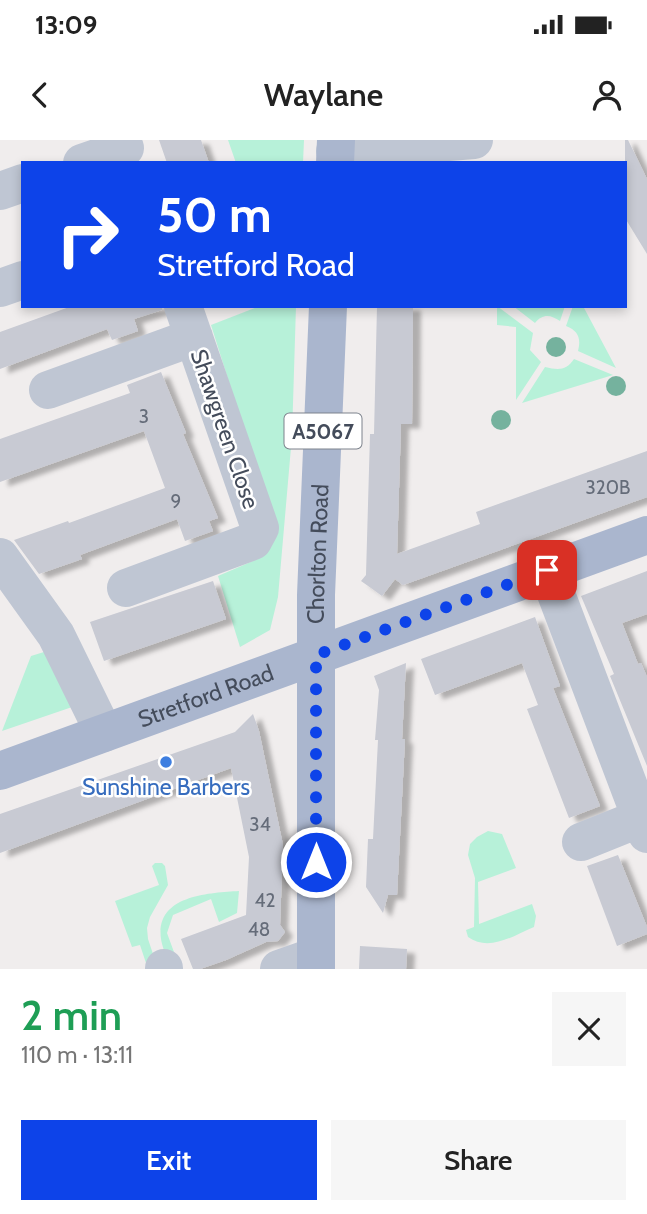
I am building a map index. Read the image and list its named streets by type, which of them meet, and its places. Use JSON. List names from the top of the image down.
{
  "streets": {
    "main road": ["A5067", "Chorlton Road", "Stretford Road"],
    "street": ["Shawgreen Close"]
  },
  "crossings": [
    ["Chorlton Road", "Stretford Road"]
  ],
  "places": ["Sunshine Barbers"],
  "house_numbers": [
    "3",
    "320B",
    "9",
    "34",
    "42",
    "48"
  ],
  "page": {
    "status": "13:09",
    "header": "Waylane",
    "turn": ["50 m", "Stretford Road"],
    "heading": ["2 min", "110 m · 13:11"],
    "buttons": ["Exit", "Share"]
  }
}
